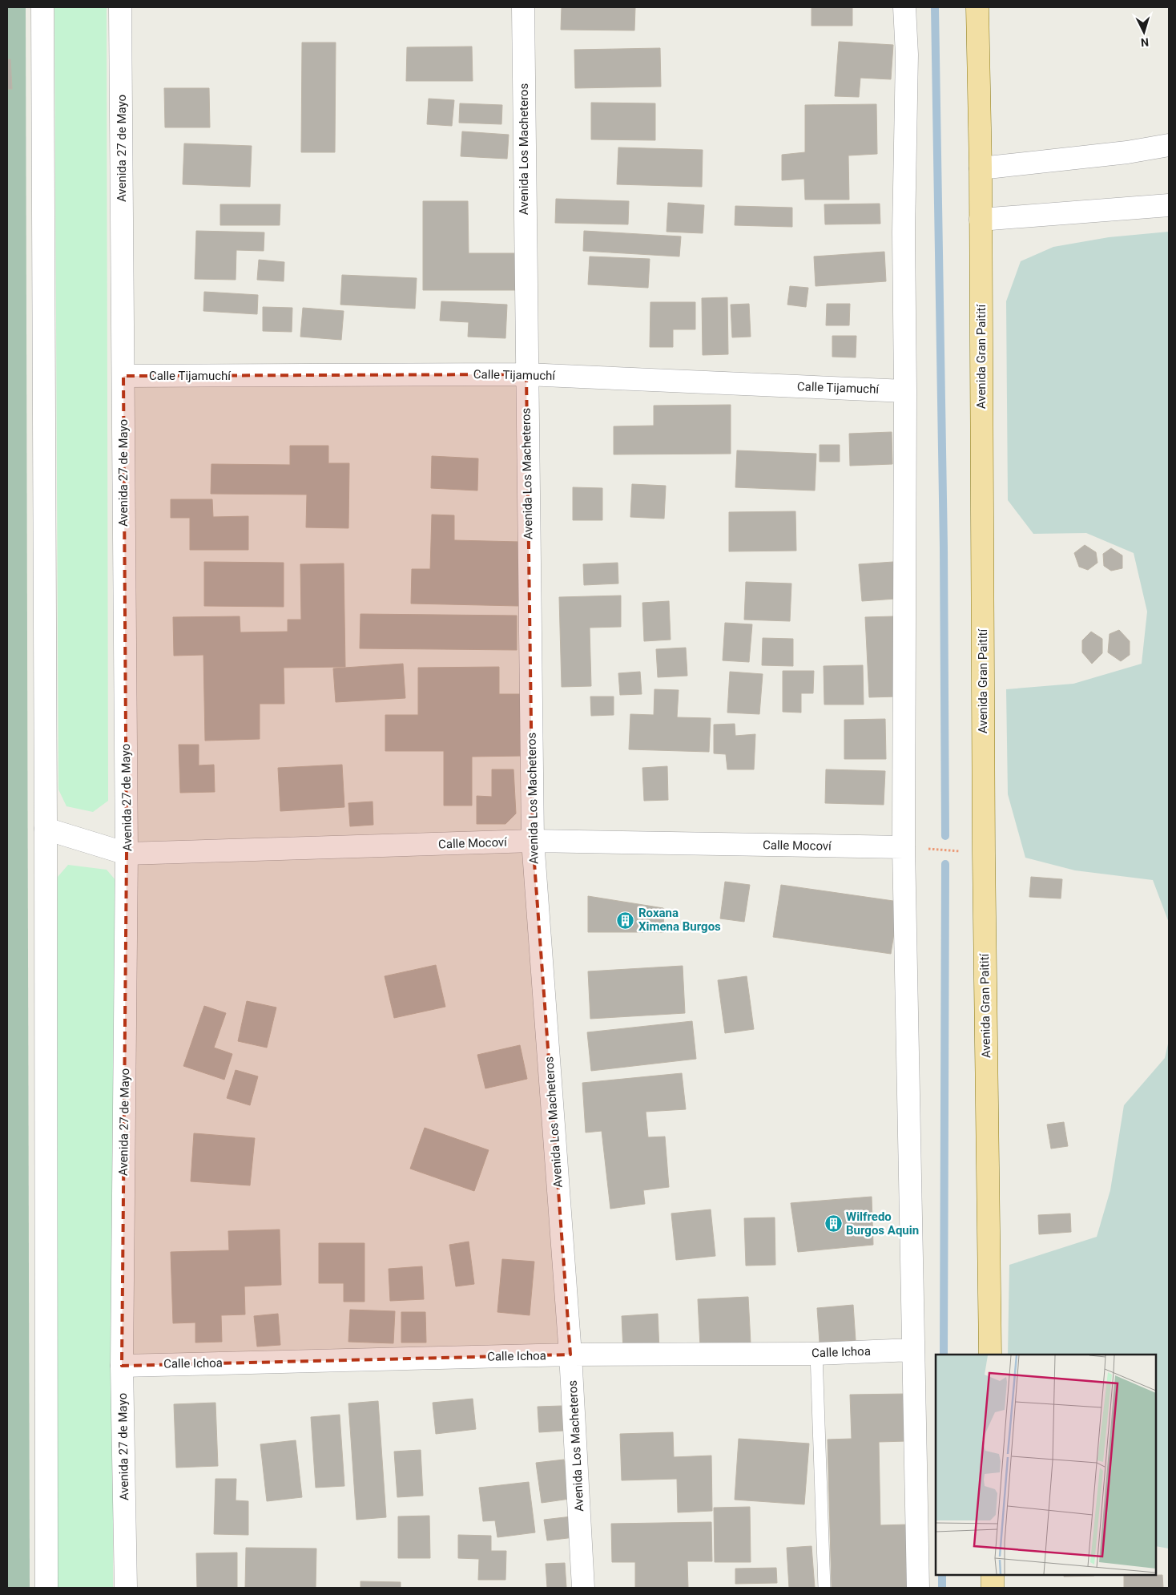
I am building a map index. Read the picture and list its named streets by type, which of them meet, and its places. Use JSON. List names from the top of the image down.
{
  "streets": {
    "main road": ["Avenida Gran Paitití"],
    "street": [
      "Avenida 27 de Mayo",
      "Avenida Los Macheteros",
      "Calle Tijamuchí",
      "Calle Mocoví",
      "Calle Ichoa"
    ]
  },
  "crossings": [
    ["Avenida 27 de Mayo", "Calle Tijamuchí"],
    ["Avenida 27 de Mayo", "Calle Mocoví"],
    ["Avenida 27 de Mayo", "Calle Ichoa"],
    ["Avenida Los Macheteros", "Calle Tijamuchí"],
    ["Avenida Los Macheteros", "Calle Mocoví"],
    ["Avenida Los Macheteros", "Calle Ichoa"]
  ],
  "places": {
    "building": ["Roxana Ximena Burgos", "Wilfredo Burgos Aquin"]
  },
  "north": "bottom"
}
